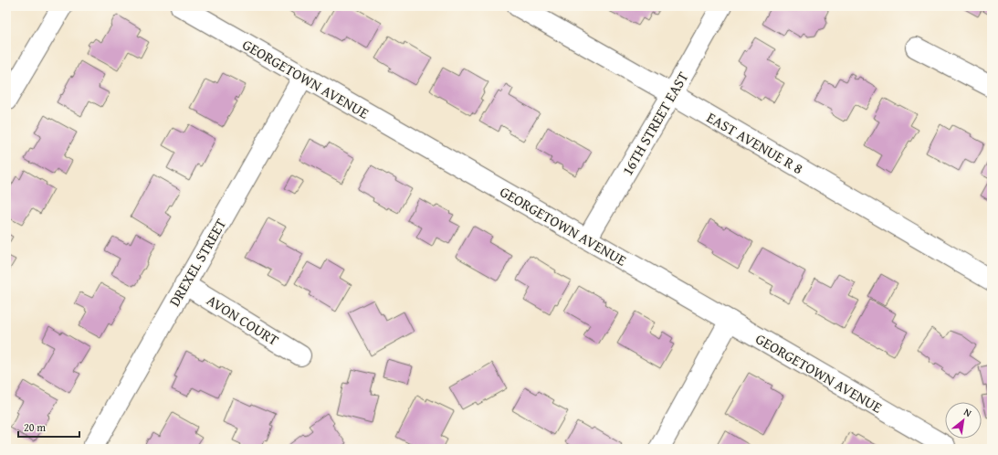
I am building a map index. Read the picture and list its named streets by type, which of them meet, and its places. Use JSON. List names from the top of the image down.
{
  "streets": {
    "street": [
      "GEORGETOWN AVENUE",
      "16TH STREET EAST",
      "EAST AVENUE R 8",
      "DREXEL STREET",
      "AVON COURT"
    ]
  },
  "crossings": [
    ["GEORGETOWN AVENUE", "16TH STREET EAST"],
    ["GEORGETOWN AVENUE", "DREXEL STREET"],
    ["16TH STREET EAST", "EAST AVENUE R 8"],
    ["DREXEL STREET", "AVON COURT"]
  ],
  "scale_bar": "20 m",
  "north": "top right"
}
